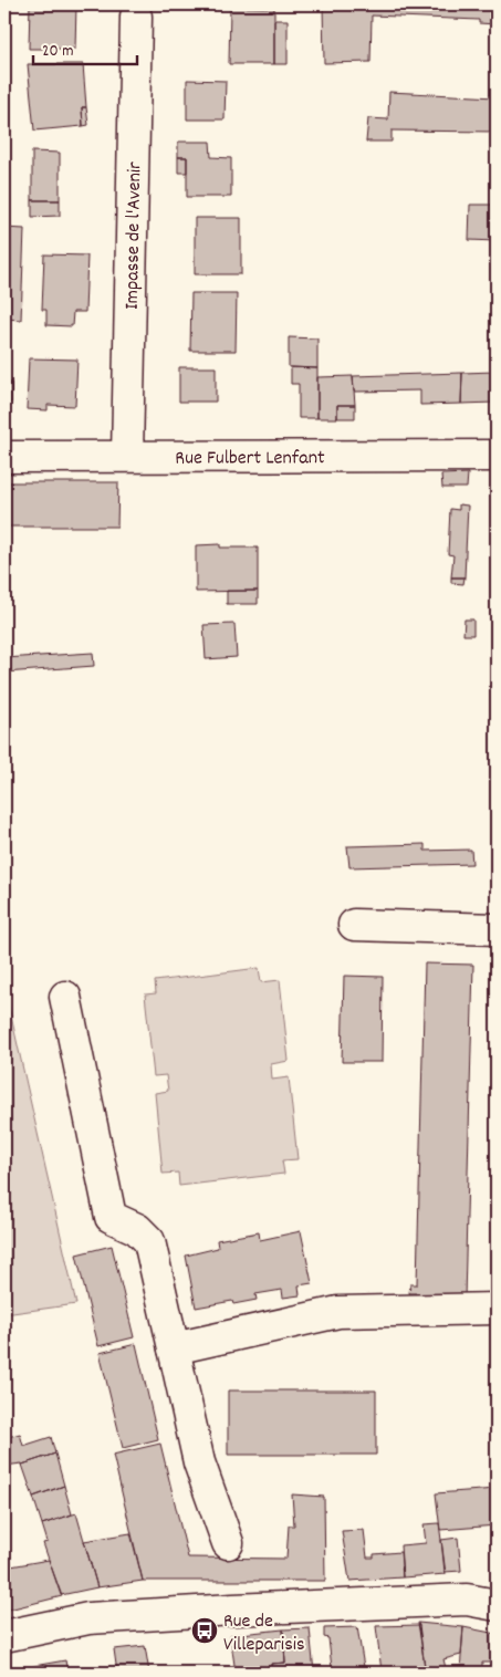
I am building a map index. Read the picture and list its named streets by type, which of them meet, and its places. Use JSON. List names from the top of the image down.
{
  "streets": {
    "street": ["Impasse de l'Avenir", "Rue Fulbert Lenfant"]
  },
  "crossings": [
    ["Impasse de l'Avenir", "Rue Fulbert Lenfant"]
  ],
  "places": {
    "bus stop": ["Rue de Villeparisis"]
  },
  "scale_bar": "20 m"
}
